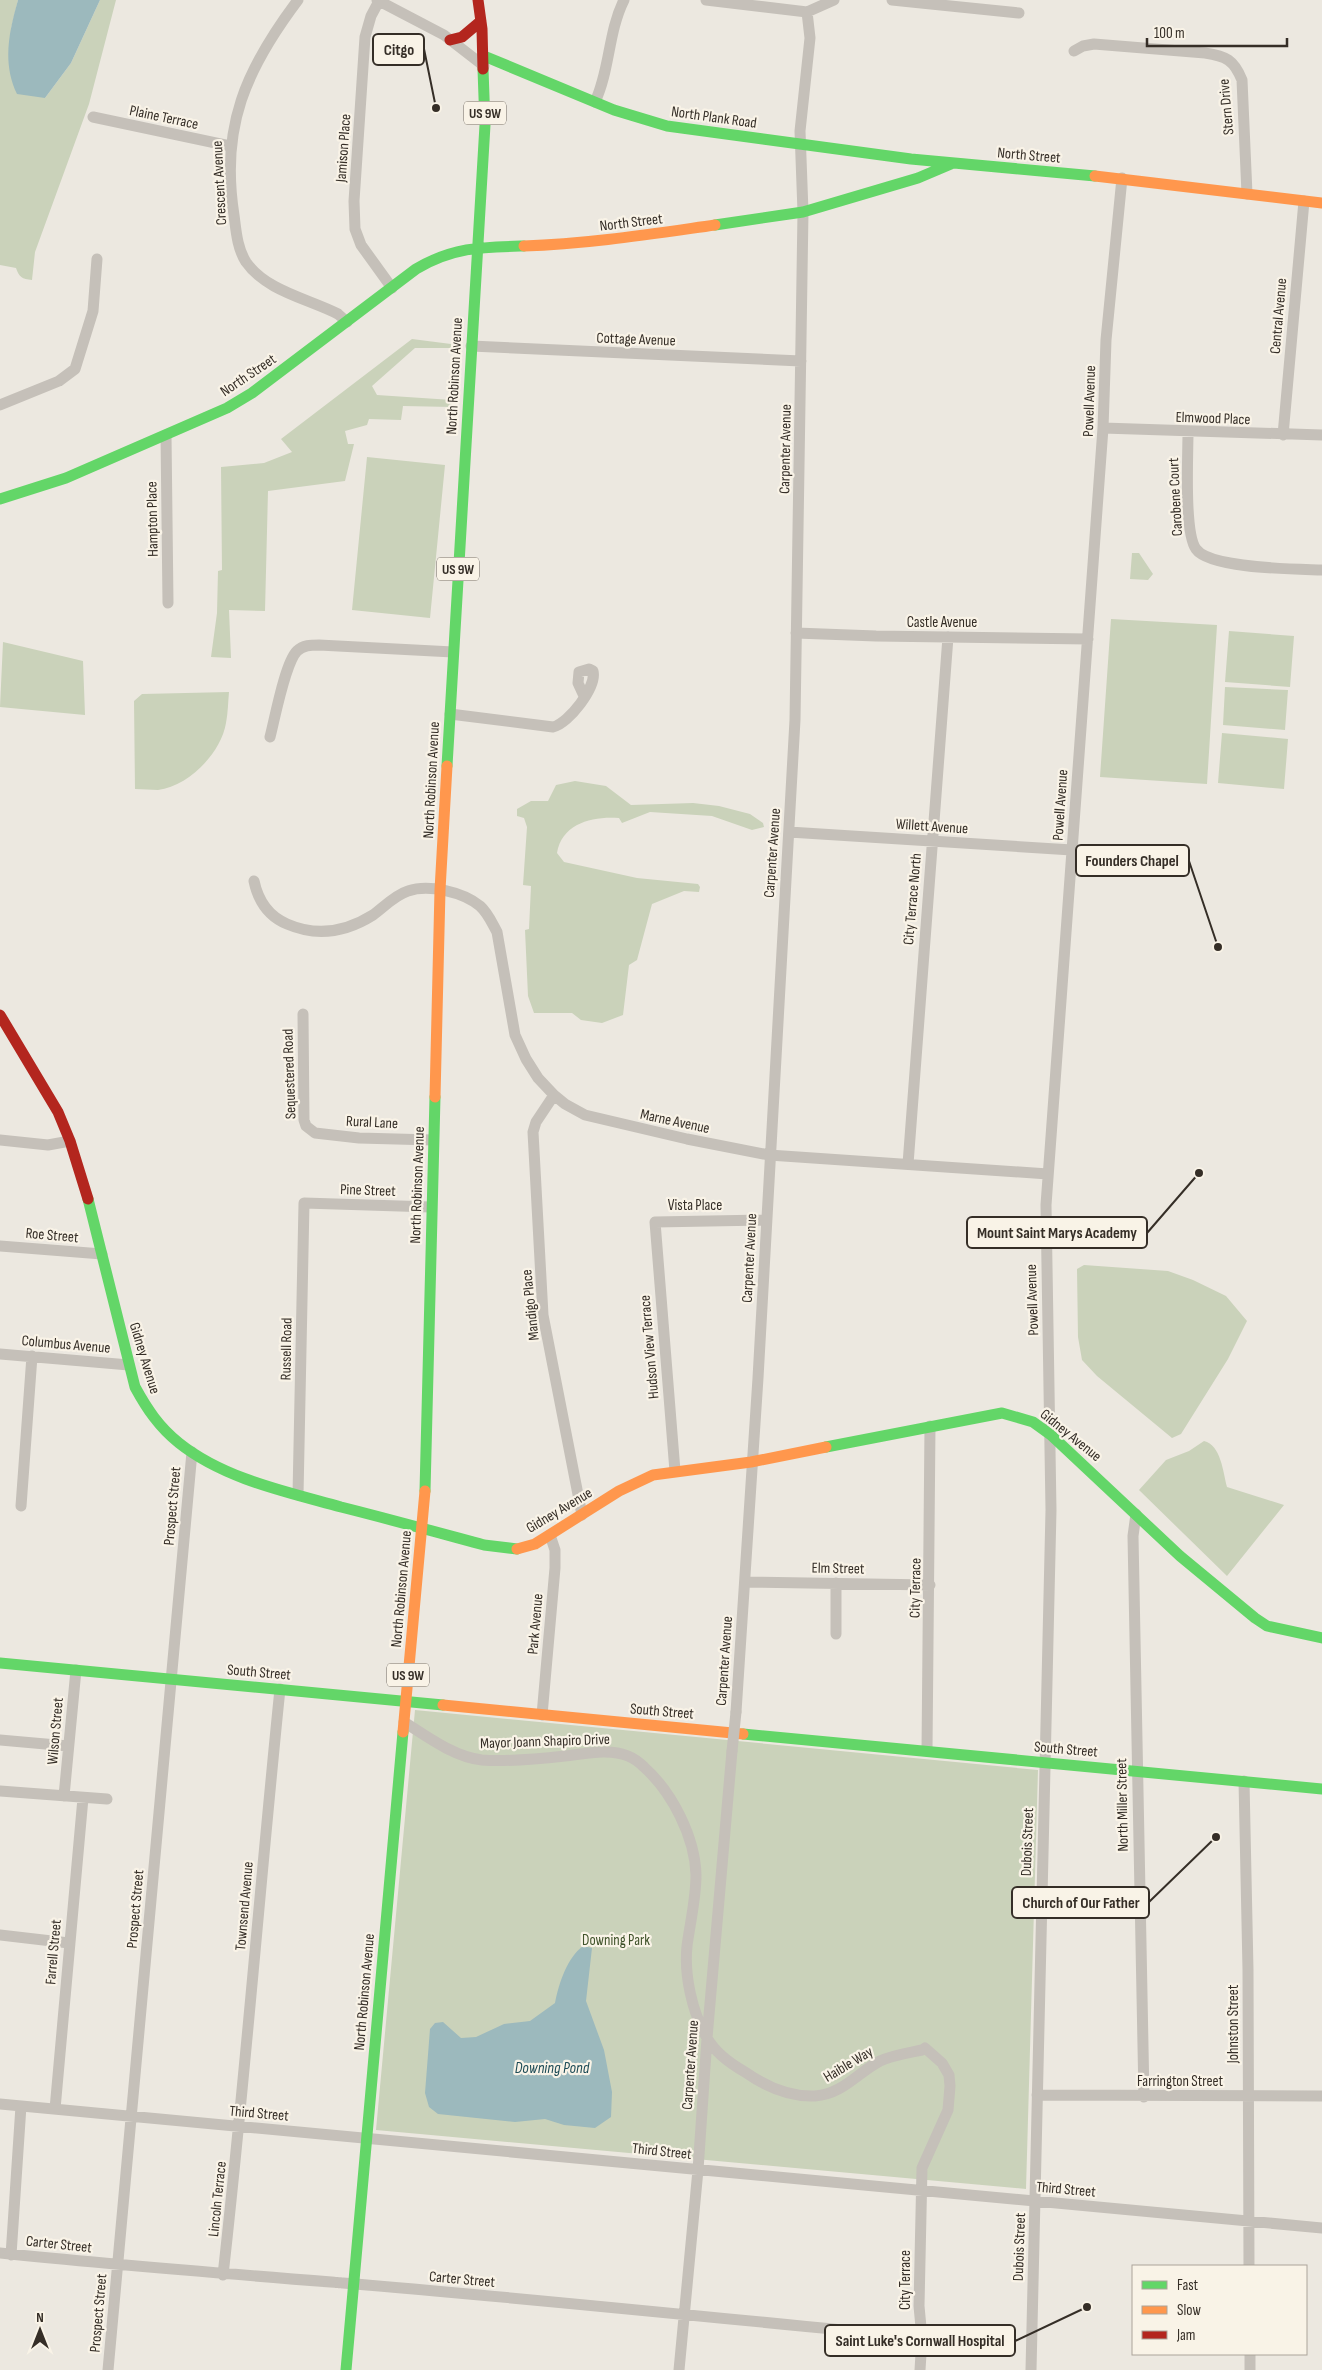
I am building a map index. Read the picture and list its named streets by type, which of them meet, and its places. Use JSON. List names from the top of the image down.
{
  "streets": {
    "main road": [
      "US 9W",
      "North Plank Road",
      "North Street",
      "North Robinson Avenue",
      "Gidney Avenue",
      "South Street"
    ],
    "street": [
      "Stern Drive",
      "Plaine Terrace",
      "Jamison Place",
      "Crescent Avenue",
      "Central Avenue",
      "Cottage Avenue",
      "Powell Avenue",
      "Elmwood Place",
      "Carpenter Avenue",
      "Carobene Court",
      "Hampton Place",
      "Castle Avenue",
      "Willett Avenue",
      "City Terrace North",
      "Sequestered Road",
      "Marne Avenue",
      "Rural Lane",
      "Pine Street",
      "Vista Place",
      "Roe Street",
      "Mandigo Place",
      "Columbus Avenue",
      "Hudson View Terrace",
      "Russell Road",
      "Prospect Street",
      "Elm Street",
      "City Terrace",
      "Park Avenue",
      "Wilson Street",
      "Mayor Joann Shapiro Drive",
      "North Miller Street",
      "Dubois Street",
      "Townsend Avenue",
      "Farrell Street",
      "Johnston Street",
      "Haible Way",
      "Farrington Street",
      "Third Street",
      "Lincoln Terrace",
      "Carter Street"
    ]
  },
  "crossings": [
    ["Stern Drive", "North Street"],
    ["Plaine Terrace", "Crescent Avenue"],
    ["North Plank Road", "Jamison Place"],
    ["North Plank Road", "North Street"],
    ["North Plank Road", "North Robinson Avenue"],
    ["North Plank Road", "Carpenter Avenue"],
    ["Jamison Place", "North Street"],
    ["North Street", "Crescent Avenue"],
    ["North Street", "Central Avenue"],
    ["North Street", "North Robinson Avenue"],
    ["North Street", "Powell Avenue"],
    ["North Street", "Carpenter Avenue"],
    ["North Street", "Hampton Place"],
    ["Central Avenue", "Elmwood Place"],
    ["Cottage Avenue", "North Robinson Avenue"],
    ["Cottage Avenue", "Carpenter Avenue"],
    ["North Robinson Avenue", "Marne Avenue"],
    ["North Robinson Avenue", "Rural Lane"],
    ["North Robinson Avenue", "Pine Street"],
    ["North Robinson Avenue", "Gidney Avenue"],
    ["North Robinson Avenue", "South Street"],
    ["North Robinson Avenue", "Mayor Joann Shapiro Drive"],
    ["North Robinson Avenue", "Third Street"],
    ["North Robinson Avenue", "Carter Street"],
    ["Powell Avenue", "Elmwood Place"],
    ["Powell Avenue", "Castle Avenue"],
    ["Powell Avenue", "Willett Avenue"],
    ["Powell Avenue", "Marne Avenue"],
    ["Powell Avenue", "Gidney Avenue"],
    ["Powell Avenue", "Dubois Street"],
    ["Elmwood Place", "Carobene Court"],
    ["Carpenter Avenue", "Castle Avenue"],
    ["Carpenter Avenue", "Willett Avenue"],
    ["Carpenter Avenue", "Marne Avenue"],
    ["Carpenter Avenue", "Vista Place"],
    ["Carpenter Avenue", "Gidney Avenue"],
    ["Carpenter Avenue", "Elm Street"],
    ["Carpenter Avenue", "Mayor Joann Shapiro Drive"],
    ["Carpenter Avenue", "Haible Way"],
    ["Carpenter Avenue", "Third Street"],
    ["Carpenter Avenue", "Carter Street"],
    ["Castle Avenue", "City Terrace North"],
    ["Willett Avenue", "City Terrace North"],
    ["City Terrace North", "Marne Avenue"],
    ["Sequestered Road", "Rural Lane"],
    ["Marne Avenue", "Mandigo Place"],
    ["Pine Street", "Russell Road"],
    ["Vista Place", "Hudson View Terrace"],
    ["Roe Street", "Gidney Avenue"],
    ["Mandigo Place", "Gidney Avenue"],
    ["Columbus Avenue", "Gidney Avenue"],
    ["Hudson View Terrace", "Gidney Avenue"],
    ["Russell Road", "Gidney Avenue"],
    ["Gidney Avenue", "Prospect Street"],
    ["Gidney Avenue", "City Terrace"],
    ["Gidney Avenue", "Park Avenue"],
    ["Gidney Avenue", "North Miller Street"],
    ["Gidney Avenue", "Dubois Street"],
    ["Prospect Street", "South Street"],
    ["Prospect Street", "Third Street"],
    ["Prospect Street", "Carter Street"],
    ["Elm Street", "City Terrace"],
    ["City Terrace", "South Street"],
    ["City Terrace", "Haible Way"],
    ["City Terrace", "Third Street"],
    ["City Terrace", "Carter Street"],
    ["Park Avenue", "South Street"],
    ["South Street", "Wilson Street"],
    ["South Street", "North Miller Street"],
    ["South Street", "Dubois Street"],
    ["South Street", "Townsend Avenue"],
    ["South Street", "Johnston Street"],
    ["Mayor Joann Shapiro Drive", "Haible Way"],
    ["North Miller Street", "Farrington Street"],
    ["Dubois Street", "Farrington Street"],
    ["Dubois Street", "Third Street"],
    ["Townsend Avenue", "Third Street"],
    ["Townsend Avenue", "Lincoln Terrace"],
    ["Farrell Street", "Third Street"],
    ["Johnston Street", "Farrington Street"],
    ["Johnston Street", "Third Street"],
    ["Haible Way", "Third Street"],
    ["Third Street", "Lincoln Terrace"],
    ["Lincoln Terrace", "Carter Street"]
  ],
  "water": ["Downing Pond"],
  "parks": ["Downing Park"],
  "places": [
    "Citgo",
    "Founders Chapel",
    "Mount Saint Marys Academy",
    "Church of Our Father",
    "Saint Luke's Cornwall Hospital"
  ],
  "legend": ["Fast", "Slow", "Jam"],
  "scale_bar": "100 m",
  "north": "top"
}
